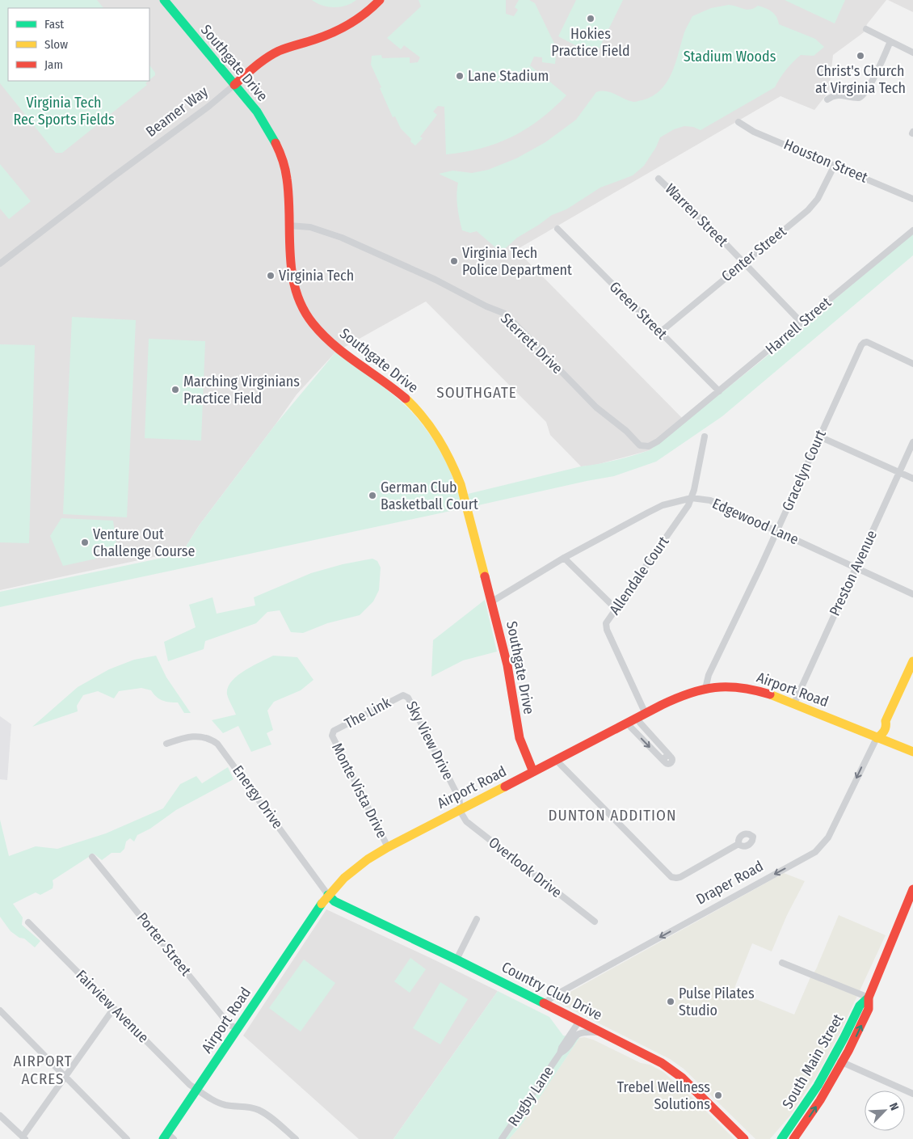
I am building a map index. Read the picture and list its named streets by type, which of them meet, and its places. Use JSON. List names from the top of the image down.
{
  "streets": {
    "street": [
      "Southgate Drive",
      "Beamer Way",
      "Houston Street",
      "Warren Street",
      "Center Street",
      "Green Street",
      "Harrell Street",
      "Sterrett Drive",
      "Gracelyn Court",
      "Edgewood Lane",
      "Preston Avenue",
      "Allendale Court",
      "Airport Road",
      "The Link",
      "Sky View Drive",
      "Monte Vista Drive",
      "Energy Drive",
      "Overlook Drive",
      "Draper Road",
      "Porter Street",
      "Country Club Drive",
      "Fairview Avenue",
      "South Main Street",
      "Rugby Lane"
    ]
  },
  "crossings": [
    ["Southgate Drive", "Beamer Way"],
    ["Southgate Drive", "Sterrett Drive"],
    ["Southgate Drive", "Edgewood Lane"],
    ["Southgate Drive", "Airport Road"],
    ["Houston Street", "Center Street"],
    ["Warren Street", "Center Street"],
    ["Warren Street", "Harrell Street"],
    ["Center Street", "Green Street"],
    ["Green Street", "Harrell Street"],
    ["Harrell Street", "Sterrett Drive"],
    ["Gracelyn Court", "Edgewood Lane"],
    ["Gracelyn Court", "Airport Road"],
    ["Edgewood Lane", "Preston Avenue"],
    ["Edgewood Lane", "Allendale Court"],
    ["Preston Avenue", "Airport Road"],
    ["Allendale Court", "Airport Road"],
    ["Airport Road", "Sky View Drive"],
    ["Airport Road", "Monte Vista Drive"],
    ["Airport Road", "Energy Drive"],
    ["Airport Road", "Overlook Drive"],
    ["Airport Road", "Draper Road"],
    ["Airport Road", "Porter Street"],
    ["Airport Road", "Country Club Drive"],
    ["Airport Road", "Fairview Avenue"],
    ["The Link", "Sky View Drive"],
    ["The Link", "Monte Vista Drive"],
    ["Sky View Drive", "Overlook Drive"],
    ["Energy Drive", "Country Club Drive"],
    ["Draper Road", "Country Club Drive"],
    ["Country Club Drive", "Rugby Lane"]
  ],
  "one_way": ["Draper Road"],
  "districts": ["SOUTHGATE", "DUNTON ADDITION", "AIRPORT ACRES"],
  "parks": ["Stadium Woods", "Virginia Tech Rec Sports Fields"],
  "places": [
    "Hokies Practice Field",
    "Christ's Church at Virginia Tech",
    "Lane Stadium",
    "Virginia Tech Police Department",
    "Virginia Tech",
    "Marching Virginians Practice Field",
    "German Club Basketball Court",
    "Venture Out Challenge Course",
    "Pulse Pilates Studio",
    "Trebel Wellness Solutions"
  ],
  "legend": ["Fast", "Slow", "Jam"],
  "north": "top right"
}
